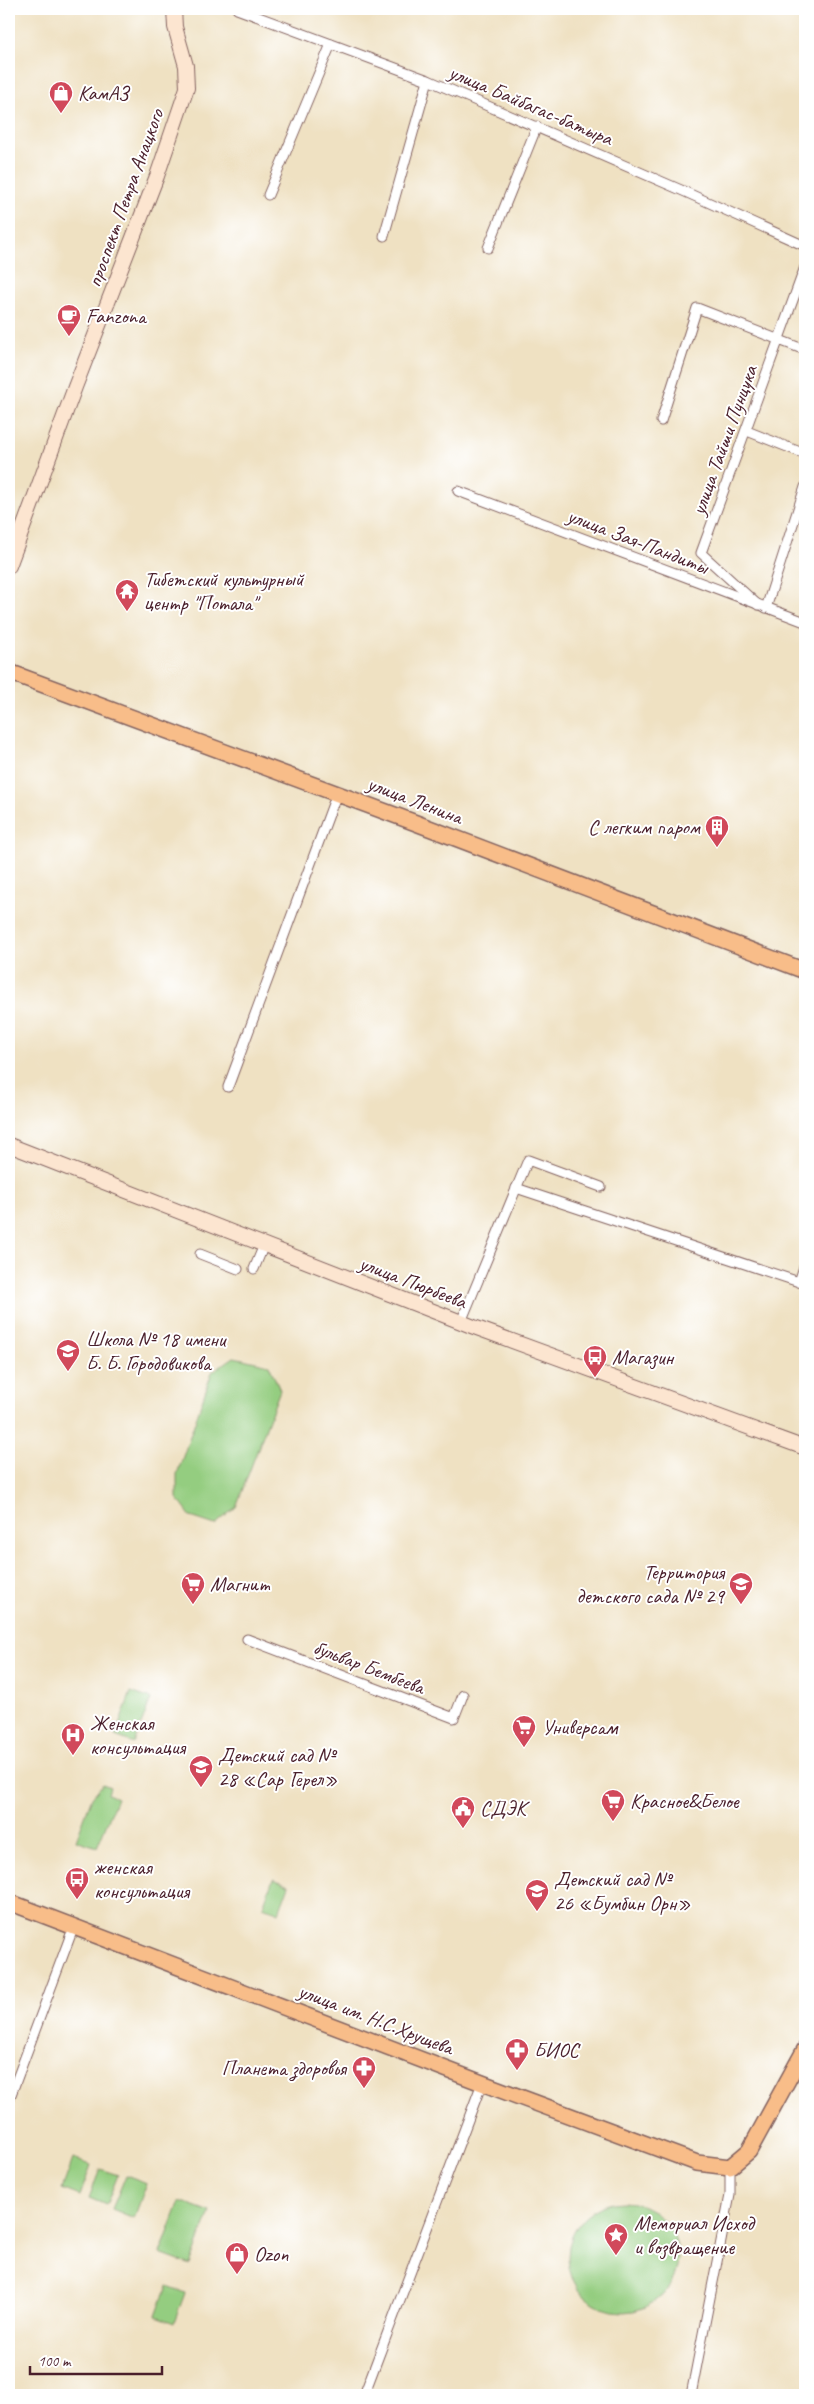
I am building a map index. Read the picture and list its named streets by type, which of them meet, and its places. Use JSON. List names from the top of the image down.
{
  "streets": {
    "main road": [
      "проспект Петра Анацкого",
      "улица Ленина",
      "улица Пюрбеева",
      "улица им. Н.С.Хрущева"
    ],
    "street": [
      "улица Байбагас-батыра",
      "улица Тайши Пунцука",
      "улица Зая-Пандиты",
      "бульвар Бембеева"
    ]
  },
  "crossings": [
    ["улица Тайши Пунцука", "улица Зая-Пандиты"]
  ],
  "places": {
    "shop": ["КамАЗ", "Ozon"],
    "cafe": ["Fanzona"],
    "temple": ["Тибетский культурный центр \"Потала\""],
    "building": ["С легким паром"],
    "school or university": [
      "Школа № 18 имени Б. Б. Городовикова",
      "Территория детского сада № 29",
      "Детский сад № 28 «Сар Герел»",
      "Детский сад № 26 «Бумбин Орн»"
    ],
    "bus stop": ["Магазин", "женская консультация"],
    "supermarket": ["Магнит", "Универсам", "Красное&Белое"],
    "hospital": ["Женская консультация"],
    "public building": ["СДЭК"],
    "pharmacy": ["БИОС", "Планета здоровья"],
    "place": ["Мемориал Исход и возвращение"]
  },
  "scale_bar": "100 m"
}
